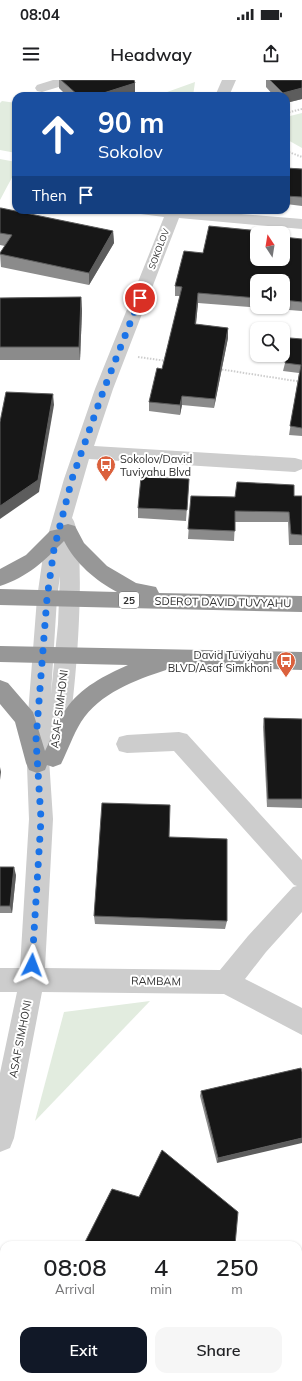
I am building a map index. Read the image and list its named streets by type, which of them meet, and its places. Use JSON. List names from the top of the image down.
{
  "streets": {
    "highway": ["25", "SDEROT DAVID TUVYAHU"],
    "street": ["SOKOLOV", "ASAF SIMHONI", "RAMBAM"]
  },
  "crossings": [
    ["SOKOLOV", "SDEROT DAVID TUVYAHU"],
    ["SOKOLOV", "ASAF SIMHONI"],
    ["SDEROT DAVID TUVYAHU", "ASAF SIMHONI"],
    ["ASAF SIMHONI", "RAMBAM"]
  ],
  "places": {
    "bus stop": ["Sokolov/David Tuviyahu Blvd", "David Tuviyahu BLVD/Asaf Simkhoni"]
  },
  "north": "top",
  "page": {
    "status": "08:04",
    "header": "Headway",
    "turn": ["90 m", "Sokolov"],
    "then": "Then",
    "eta": [
      "08:08",
      "Arrival",
      "4",
      "min",
      "250",
      "m"
    ],
    "buttons": ["Exit", "Share"]
  }
}
